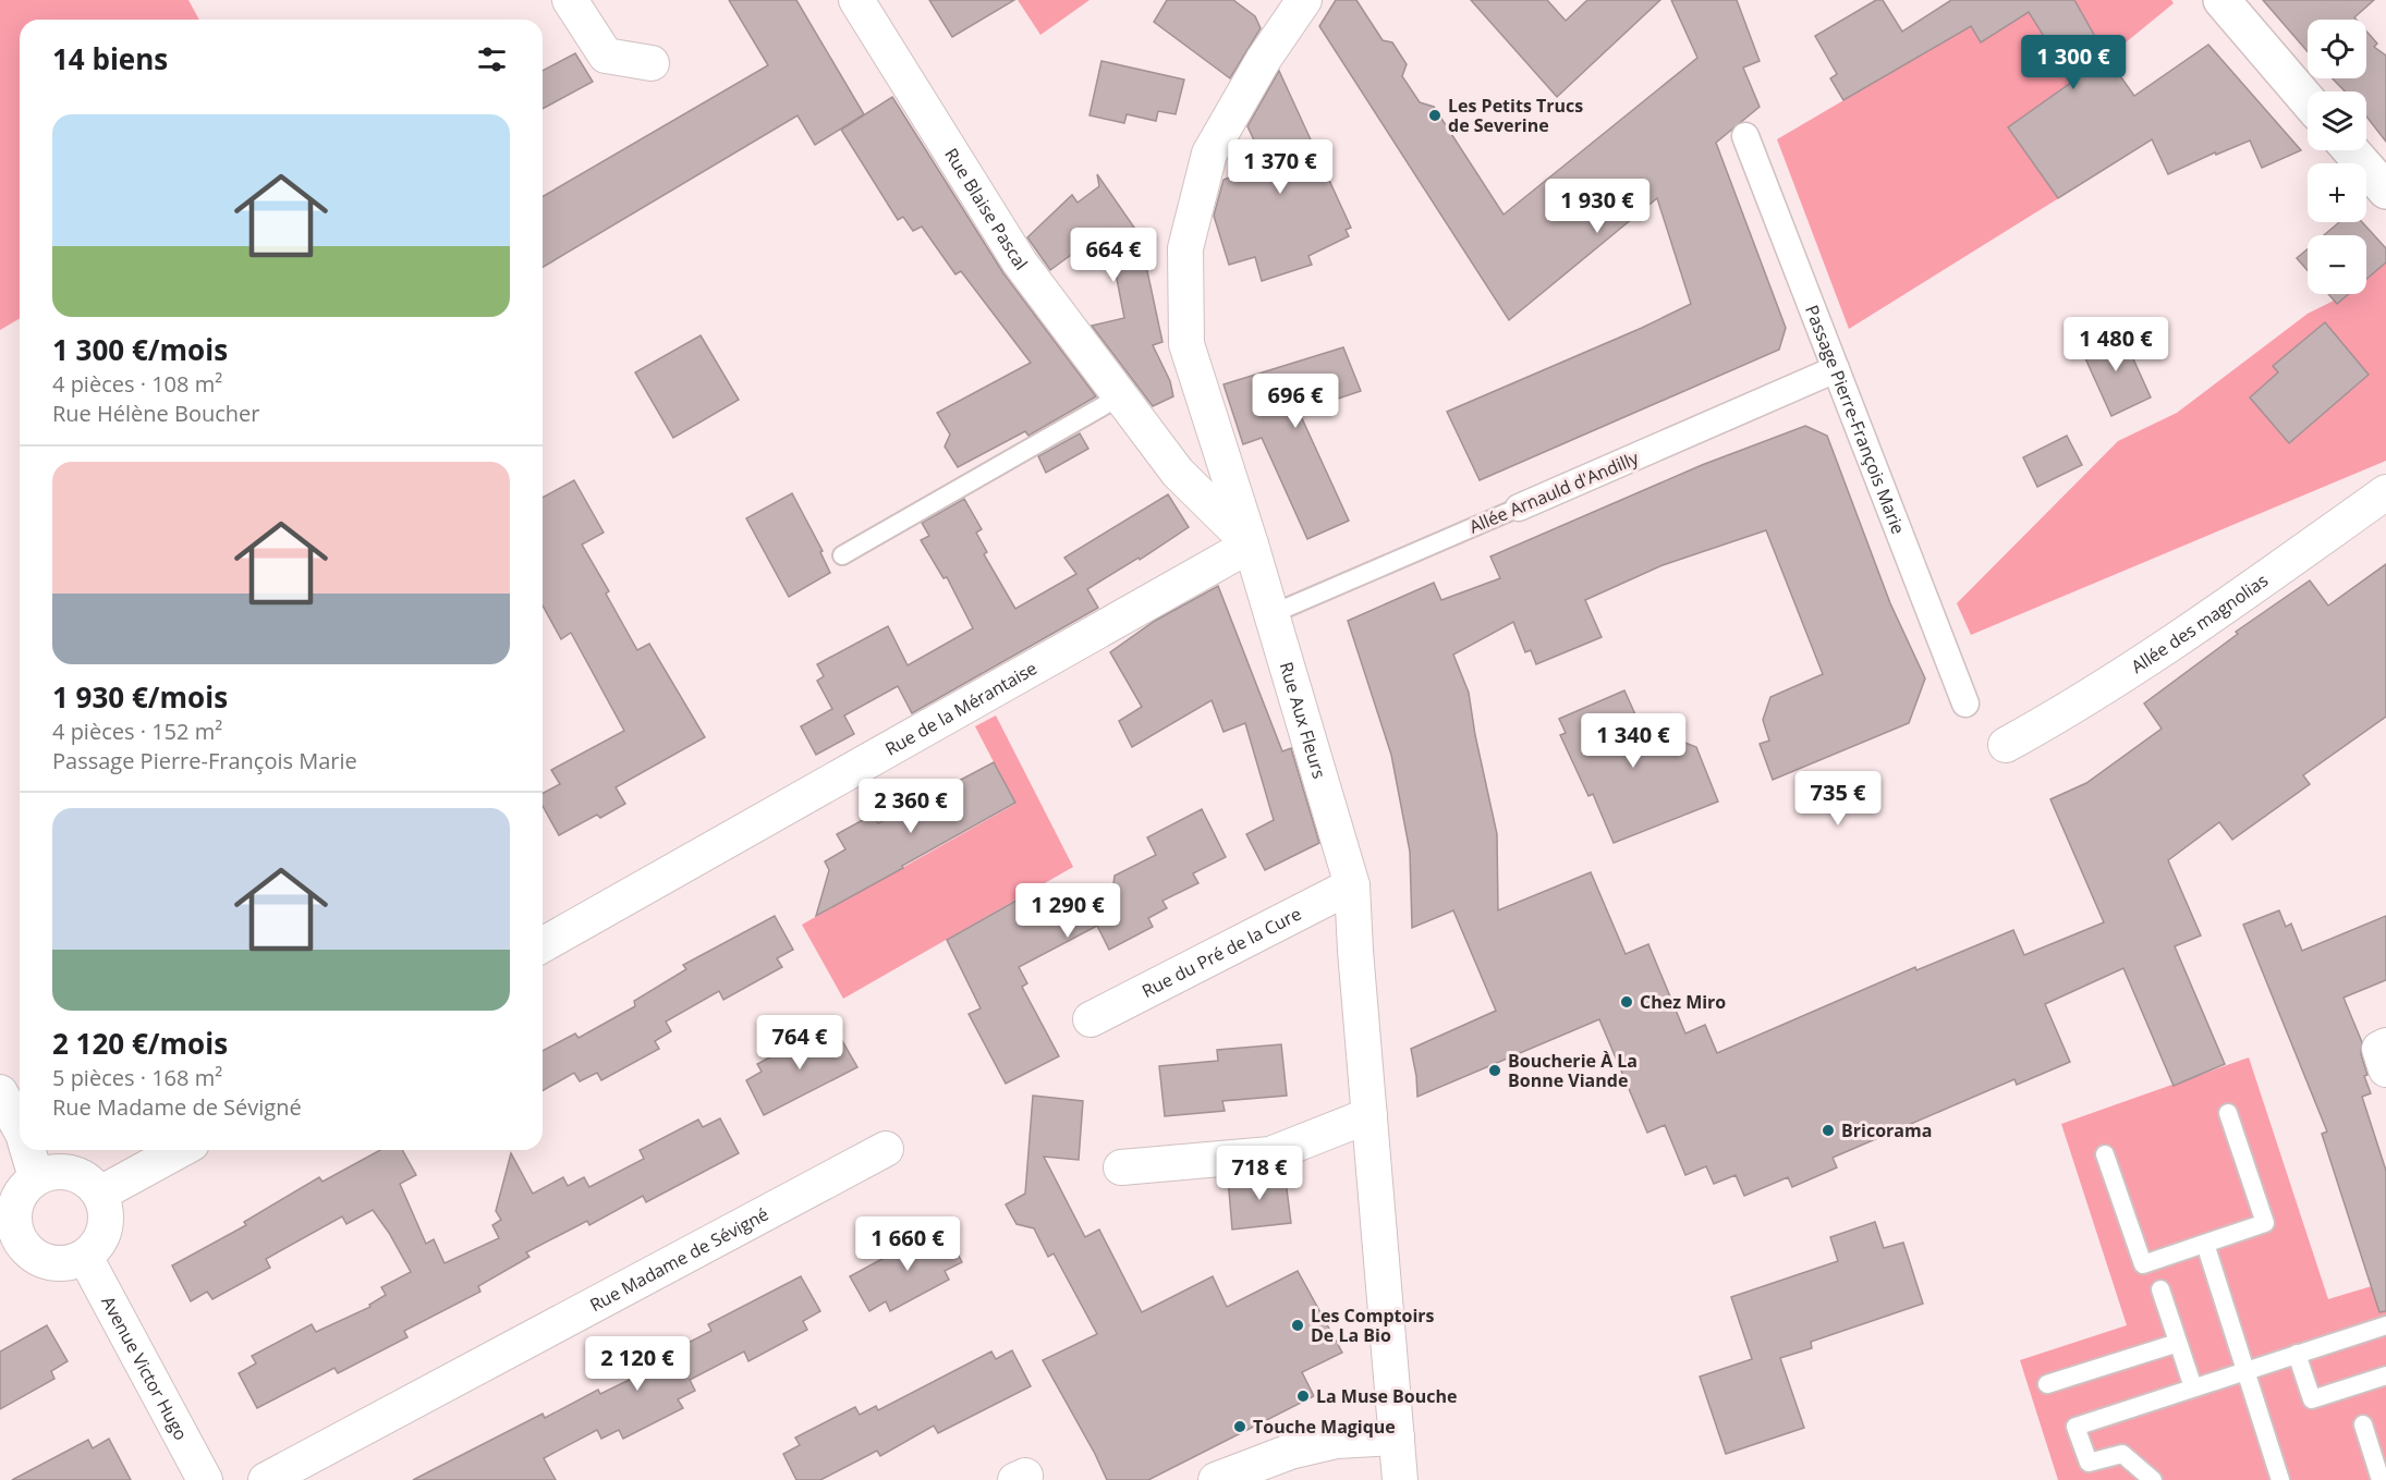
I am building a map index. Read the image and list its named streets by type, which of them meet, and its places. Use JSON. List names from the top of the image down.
{
  "streets": {
    "street": [
      "Rue Blaise Pascal",
      "Passage Pierre-François Marie",
      "Allée Arnauld d'Andilly",
      "Allée des magnolias",
      "Rue de la Mérantaise",
      "Rue Aux Fleurs",
      "Rue du Pré de la Cure",
      "Rue Madame de Sévigné",
      "Avenue Victor Hugo"
    ]
  },
  "crossings": [
    ["Rue Blaise Pascal", "Rue de la Mérantaise"],
    ["Rue Blaise Pascal", "Rue Aux Fleurs"],
    ["Passage Pierre-François Marie", "Allée Arnauld d'Andilly"],
    ["Allée Arnauld d'Andilly", "Rue Aux Fleurs"],
    ["Rue de la Mérantaise", "Rue Aux Fleurs"],
    ["Rue Aux Fleurs", "Rue du Pré de la Cure"]
  ],
  "places": [
    "Les Petits Trucs de Severine",
    "Chez Miro",
    "Boucherie À La Bonne Viande",
    "Bricorama",
    "Les Comptoirs De La Bio",
    "La Muse Bouche",
    "Touche Magique"
  ],
  "page": {
    "map_buttons": ["+", "−"],
    "heading": "14 biens",
    "price": [
      "1 300 €",
      "1 370 €",
      "1 930 €",
      "664 €",
      "1 480 €",
      "696 €",
      "1 340 €",
      "735 €",
      "2 360 €",
      "1 290 €",
      "764 €",
      "718 €",
      "1 660 €",
      "2 120 €"
    ],
    "list": [
      {
        "name": "1 300 €/mois",
        "note": "4 pièces · 108 m² · Rue Hélène Boucher"
      },
      {
        "name": "1 930 €/mois",
        "note": "4 pièces · 152 m² · Passage Pierre-François Marie"
      },
      {
        "name": "2 120 €/mois",
        "note": "5 pièces · 168 m² · Rue Madame de Sévigné"
      }
    ]
  }
}
